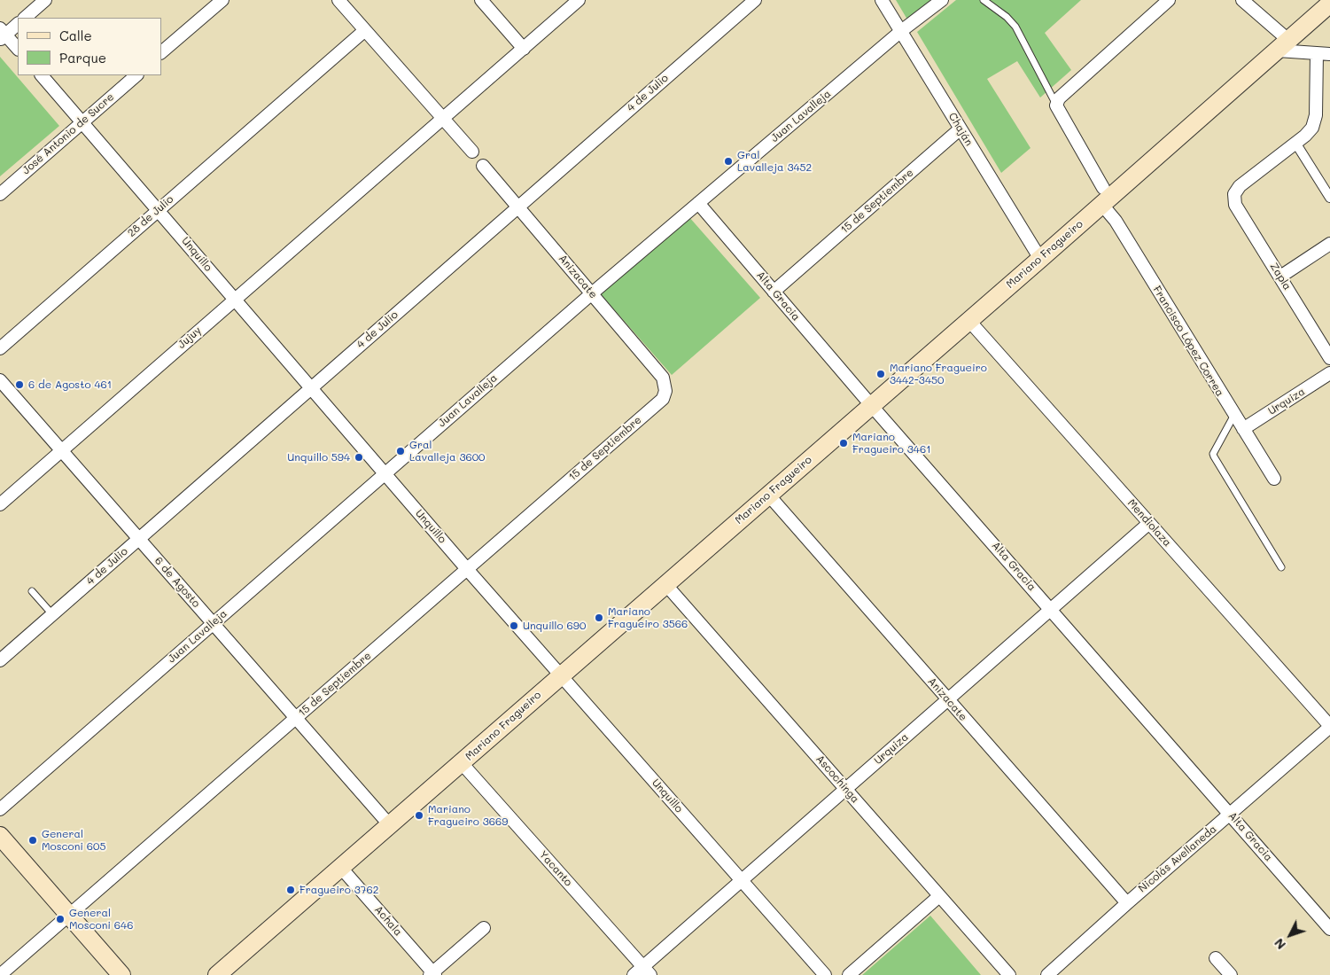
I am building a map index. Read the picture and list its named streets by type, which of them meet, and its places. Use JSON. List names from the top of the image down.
{
  "streets": {
    "main road": ["Mariano Fragueiro"],
    "street": [
      "4 de Julio",
      "Juan Lavalleja",
      "Chaján",
      "José Antonio de Sucre",
      "15 de Septiembre",
      "28 de Julio",
      "Unquillo",
      "Anizacate",
      "Zapla",
      "Alta Gracia",
      "Jujuy",
      "Francisco López Correa",
      "Urquiza",
      "Mendiolaza",
      "6 de Agosto",
      "Ascochinga",
      "Nicolás Avellaneda",
      "Yacanto",
      "Achala"
    ]
  },
  "crossings": [
    ["4 de Julio", "Unquillo"],
    ["4 de Julio", "Anizacate"],
    ["4 de Julio", "6 de Agosto"],
    ["Juan Lavalleja", "Chaján"],
    ["Juan Lavalleja", "Unquillo"],
    ["Juan Lavalleja", "Anizacate"],
    ["Juan Lavalleja", "Alta Gracia"],
    ["Juan Lavalleja", "6 de Agosto"],
    ["Chaján", "15 de Septiembre"],
    ["Chaján", "Mariano Fragueiro"],
    ["José Antonio de Sucre", "Unquillo"],
    ["15 de Septiembre", "Unquillo"],
    ["15 de Septiembre", "Anizacate"],
    ["15 de Septiembre", "Alta Gracia"],
    ["15 de Septiembre", "6 de Agosto"],
    ["28 de Julio", "Unquillo"],
    ["Unquillo", "Mariano Fragueiro"],
    ["Unquillo", "Jujuy"],
    ["Unquillo", "Urquiza"],
    ["Mariano Fragueiro", "Anizacate"],
    ["Mariano Fragueiro", "Alta Gracia"],
    ["Mariano Fragueiro", "Francisco López Correa"],
    ["Mariano Fragueiro", "Mendiolaza"],
    ["Mariano Fragueiro", "6 de Agosto"],
    ["Mariano Fragueiro", "Ascochinga"],
    ["Mariano Fragueiro", "Yacanto"],
    ["Mariano Fragueiro", "Achala"],
    ["Anizacate", "Urquiza"],
    ["Anizacate", "Nicolás Avellaneda"],
    ["Alta Gracia", "Urquiza"],
    ["Alta Gracia", "Nicolás Avellaneda"],
    ["Jujuy", "6 de Agosto"],
    ["Francisco López Correa", "Urquiza"],
    ["Urquiza", "Mendiolaza"],
    ["Urquiza", "Ascochinga"],
    ["Urquiza", "Yacanto"],
    ["Mendiolaza", "Nicolás Avellaneda"]
  ],
  "places": [
    "Gral Lavalleja 3452",
    "Mariano Fragueiro 3442-3450",
    "6 de Agosto 461",
    "Mariano Fragueiro 3461",
    "Gral Lavalleja 3600",
    "Unquillo 594",
    "Mariano Fragueiro 3566",
    "Unquillo 690",
    "Mariano Fragueiro 3669",
    "General Mosconi 605",
    "Fragueiro 3762",
    "General Mosconi 646"
  ],
  "legend": ["Calle", "Parque"],
  "north": "bottom left"
}
